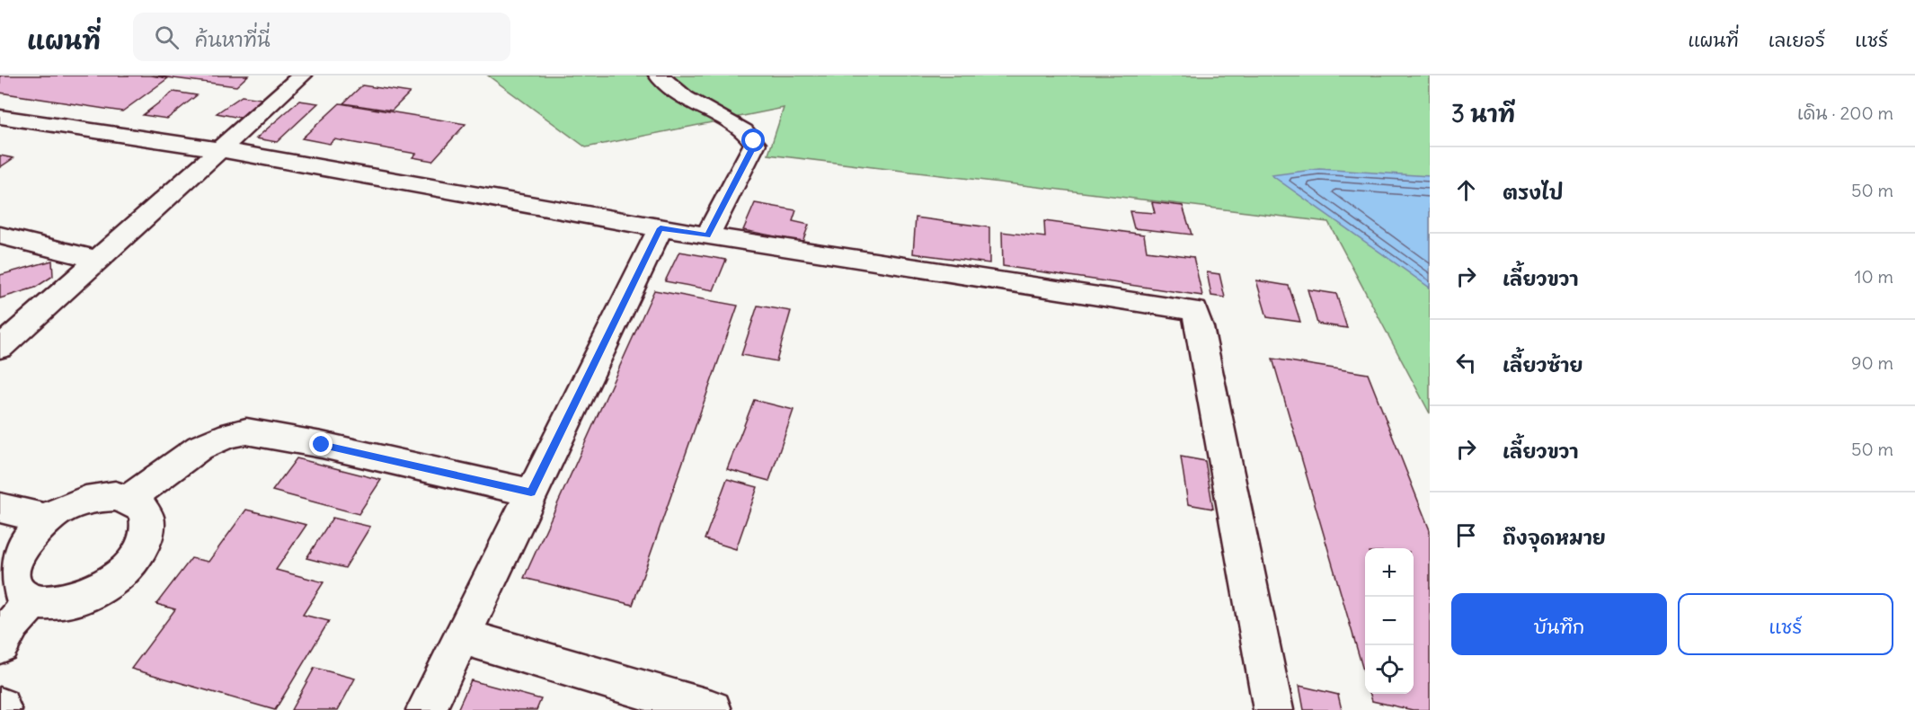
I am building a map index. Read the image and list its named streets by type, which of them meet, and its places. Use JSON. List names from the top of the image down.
{
  "page": {
    "header": "แผนที่",
    "search": "ค้นหาที่นี่",
    "nav": ["แผนที่", "เลเยอร์", "แชร์"],
    "heading": ["3 นาที", "เดิน · 200 m"],
    "list": [
      ["ตรงไป", "50 m"],
      ["เลี้ยวขวา", "10 m"],
      ["เลี้ยวซ้าย", "90 m"],
      ["เลี้ยวขวา", "50 m"],
      "ถึงจุดหมาย"
    ],
    "map_buttons": ["+", "−"],
    "buttons": ["บันทึก", "แชร์"]
  }
}
